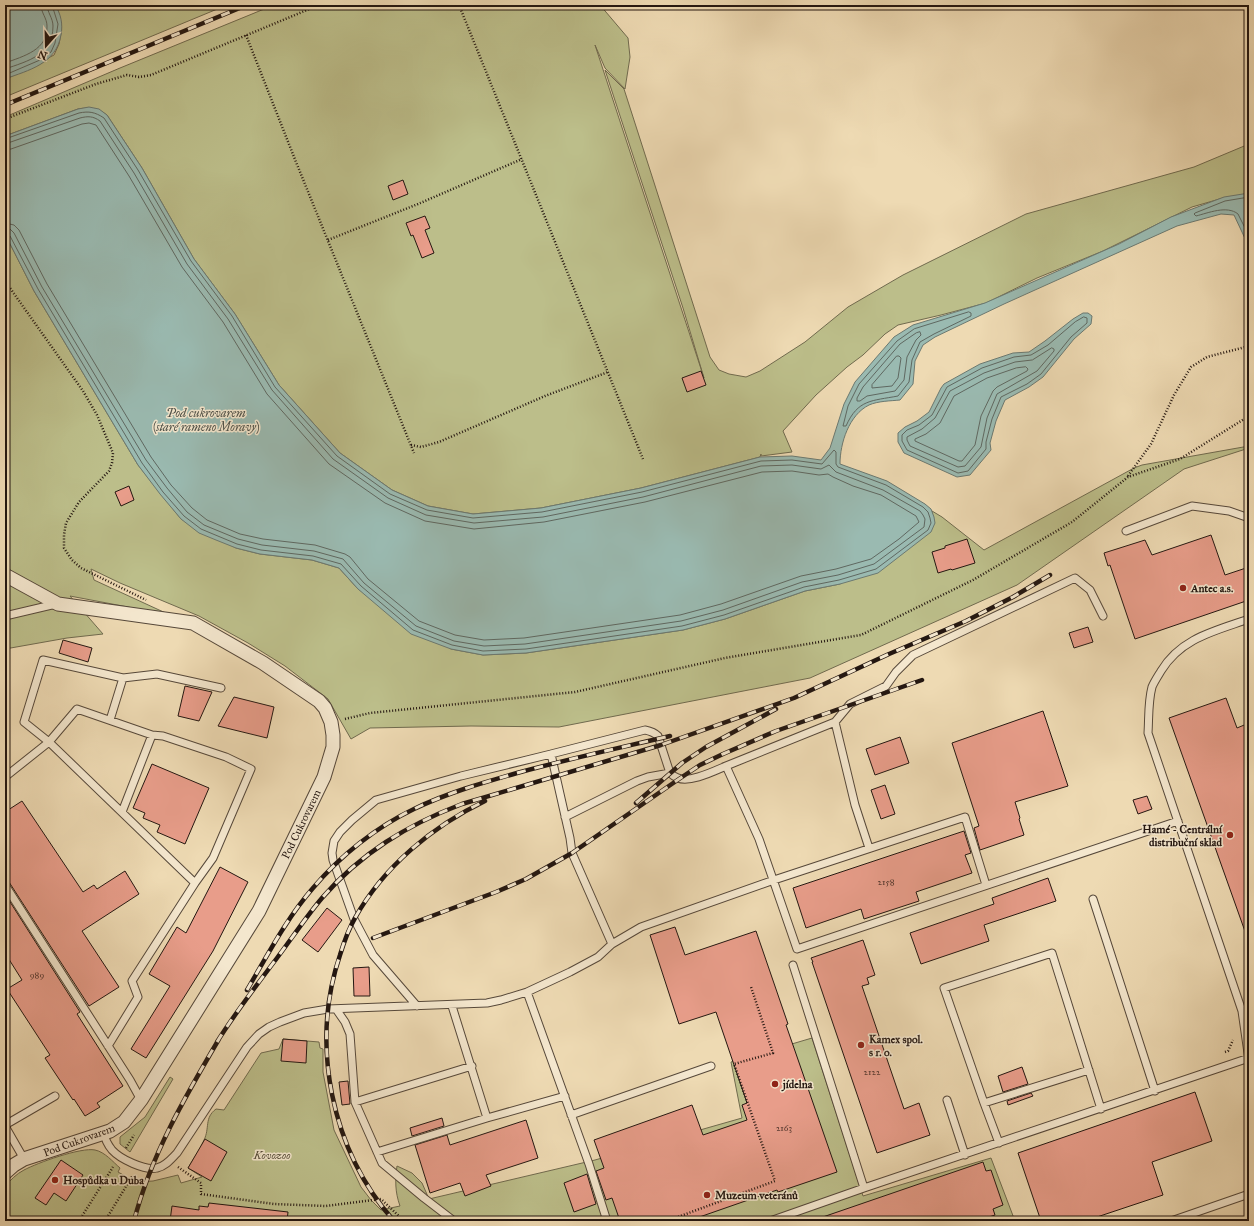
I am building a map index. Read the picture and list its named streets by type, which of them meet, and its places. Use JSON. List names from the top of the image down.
{
  "streets": {
    "street": ["Pod Cukrovarem"]
  },
  "water": ["Pod cukrovarem (staré rameno Moravy)"],
  "parks": ["Kovozoo"],
  "places": [
    "Antec a.s.",
    "Hamé - Centrální distribuční sklad",
    "Kamex spol. s r. o.",
    "jídelna",
    "Hospůdka u Duba",
    "Muzeum veteránů"
  ],
  "house_numbers": [
    "2158",
    "989",
    "2122",
    "2163"
  ],
  "north": "bottom"
}
